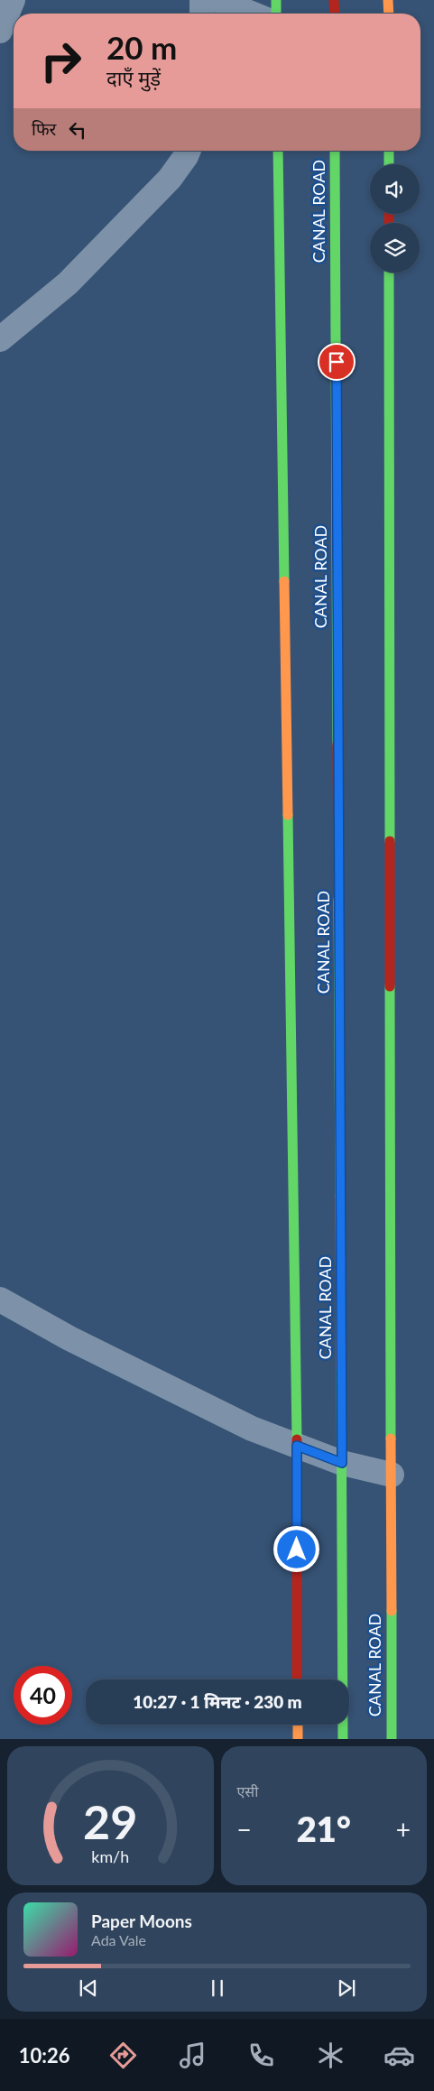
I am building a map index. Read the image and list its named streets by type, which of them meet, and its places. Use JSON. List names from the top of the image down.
{
  "streets": {
    "main road": ["CANAL ROAD"]
  },
  "page": {
    "turn": ["20 m", "दाएँ मुड़ें"],
    "then": "फिर",
    "limit": "40",
    "trip": "10:27 · 1 मिनट · 230 m",
    "tile": "एसी",
    "heat": ["−", "21°", "+"],
    "song": ["Paper Moons", "Ada Vale"],
    "tabs": "10:26",
    "gauge": ["29", "km/h"]
  }
}
